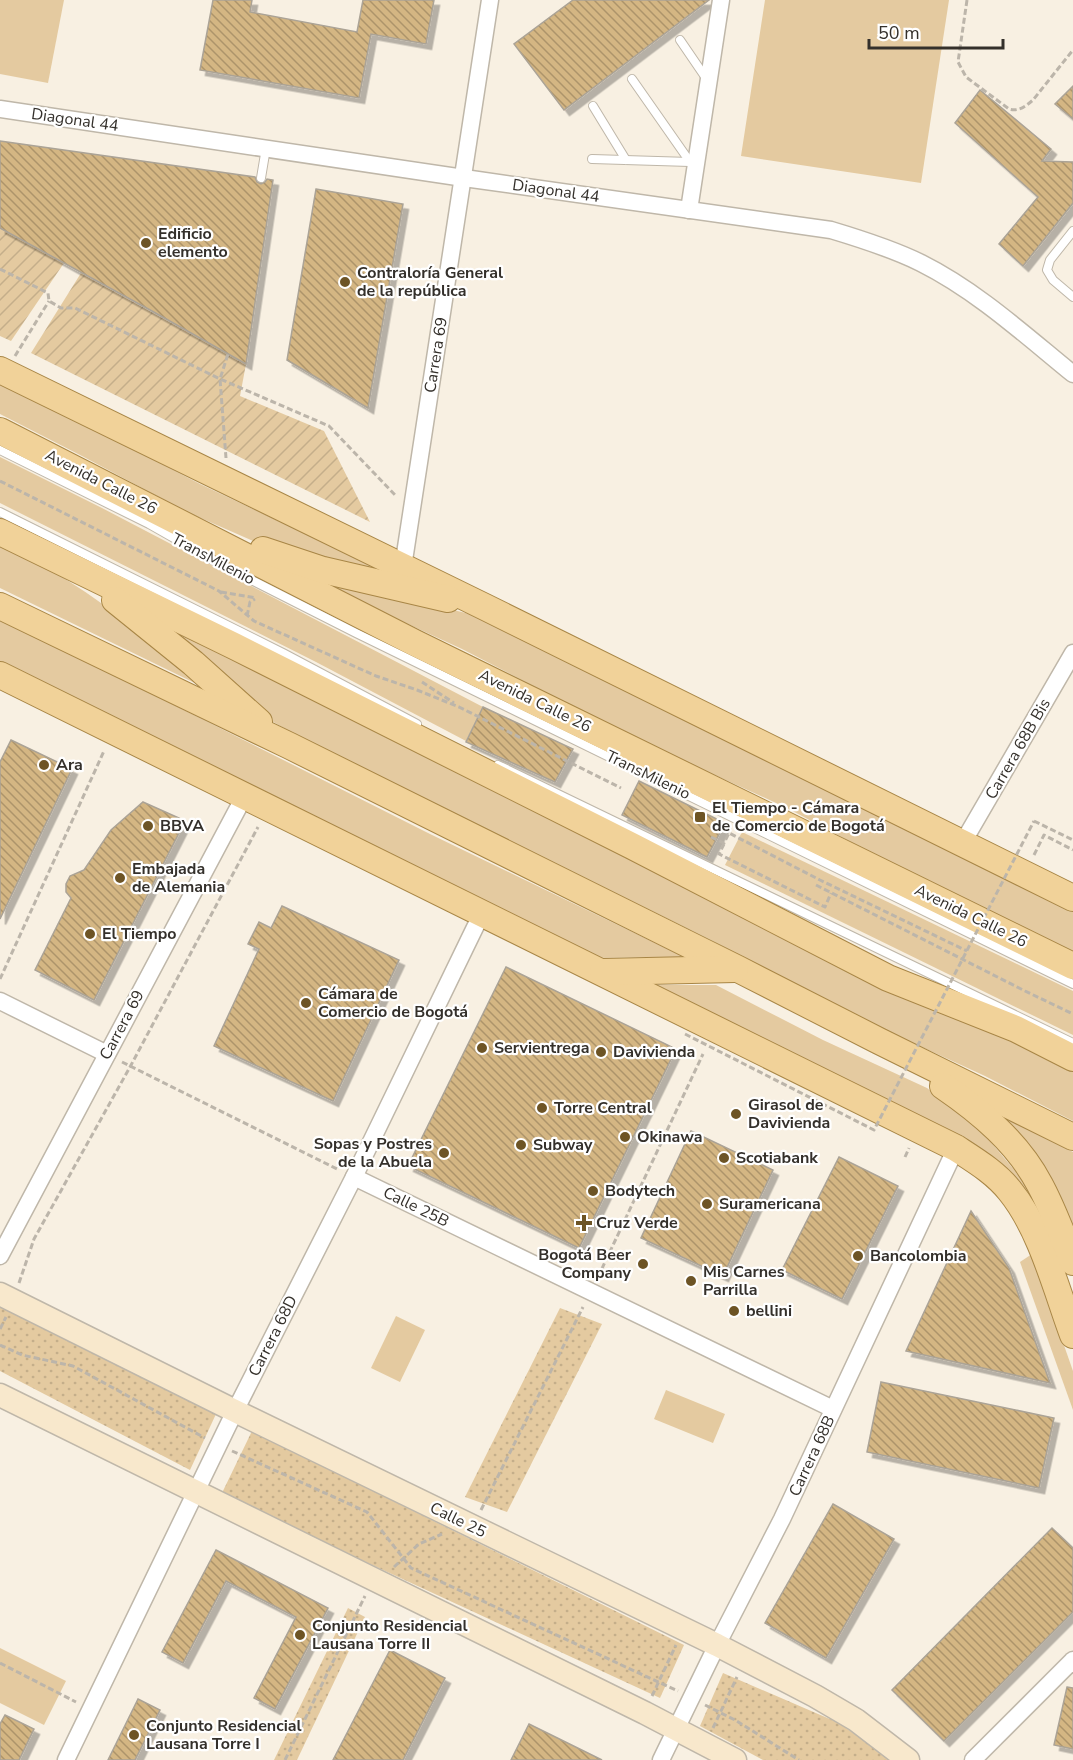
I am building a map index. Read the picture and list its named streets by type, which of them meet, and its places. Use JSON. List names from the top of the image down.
{
  "streets": {
    "main road": ["Avenida Calle 26"],
    "street": [
      "Diagonal 44",
      "Carrera 69",
      "Carrera 68B Bis",
      "Calle 25B",
      "Carrera 68D",
      "Carrera 68B",
      "Calle 25"
    ],
    "lane": ["TransMilenio"]
  },
  "crossings": [
    ["Diagonal 44", "Carrera 69"],
    ["Calle 25B", "Carrera 68D"],
    ["Calle 25B", "Carrera 68B"],
    ["Carrera 68D", "Calle 25"],
    ["Carrera 68B", "Calle 25"]
  ],
  "places": {
    "other": [
      "Edificio elemento",
      "Contraloría General de la república",
      "Ara",
      "BBVA",
      "Embajada de Alemania",
      "El Tiempo",
      "Cámara de Comercio de Bogotá",
      "Servientrega",
      "Davivienda",
      "Torre Central",
      "Girasol de Davivienda",
      "Okinawa",
      "Subway",
      "Sopas y Postres de la Abuela",
      "Scotiabank",
      "Bodytech",
      "Suramericana",
      "Bancolombia",
      "Bogotá Beer Company",
      "Mis Carnes Parrilla",
      "bellini",
      "Conjunto Residencial Lausana Torre II",
      "Conjunto Residencial Lausana Torre I"
    ],
    "transit": ["El Tiempo - Cámara de Comercio de Bogotá"],
    "health": ["Cruz Verde"]
  },
  "scale_bar": "50 m"
}
